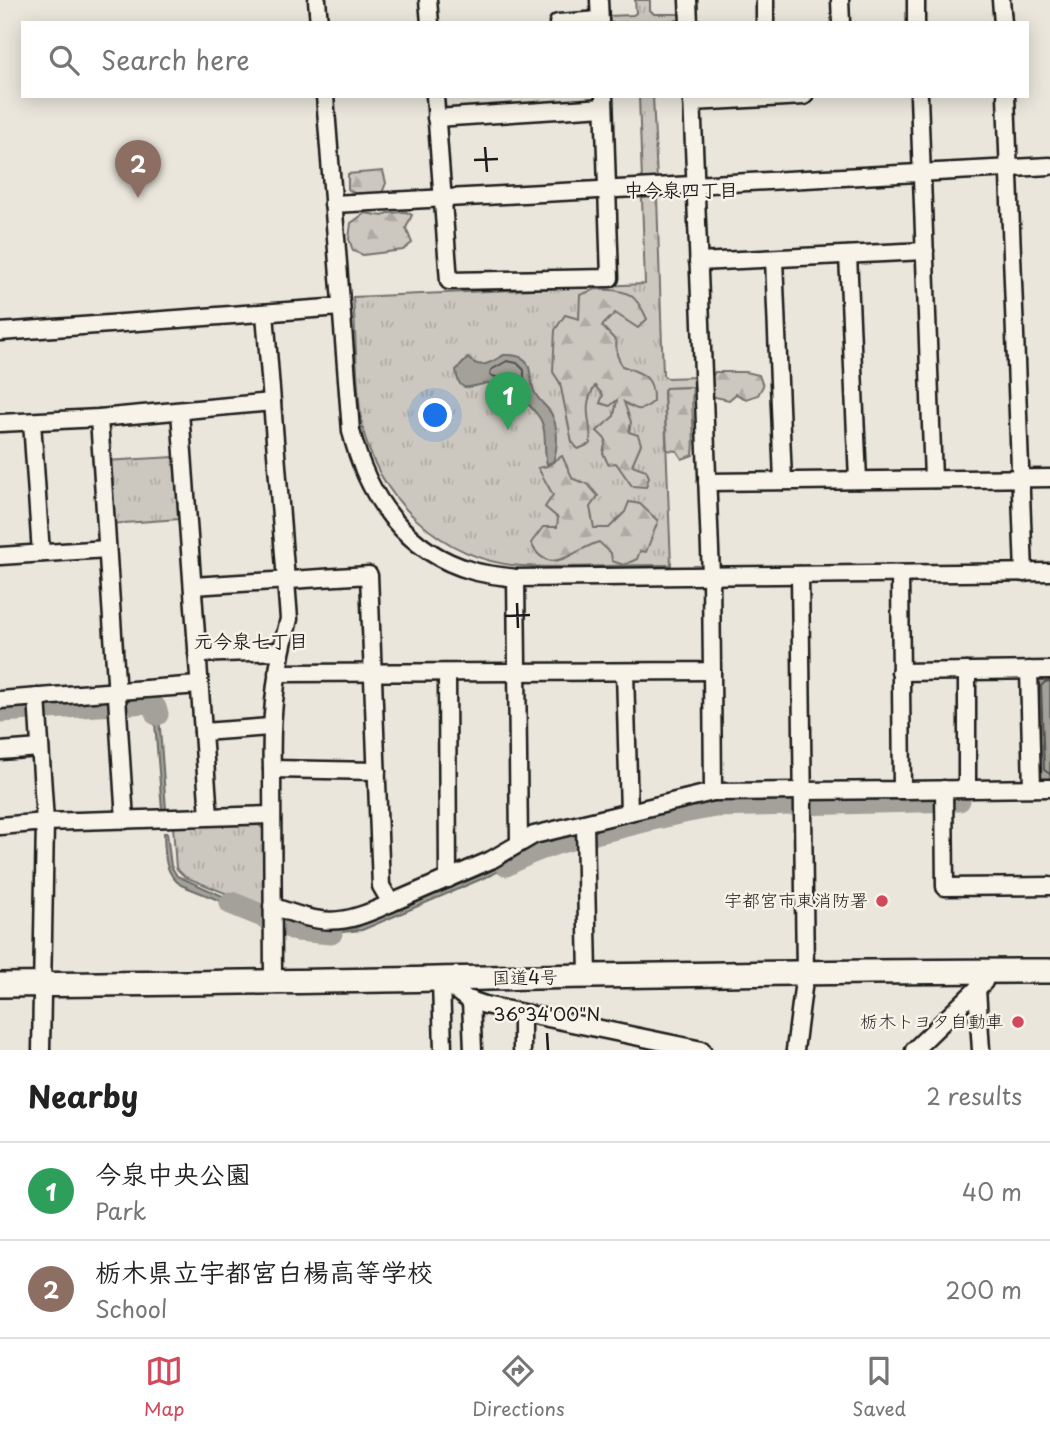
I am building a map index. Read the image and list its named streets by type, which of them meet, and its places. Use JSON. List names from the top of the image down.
{
  "streets": {
    "highway": ["国道4号"]
  },
  "districts": ["中今泉四丁目", "元今泉七丁目"],
  "places": ["宇都宮市東消防署", "栃木トヨタ自動車"],
  "page": {
    "search": "Search here",
    "pins": ["2", "1"],
    "heading": ["Nearby", "2 results"],
    "list": [
      {
        "mark": "1",
        "name": "今泉中央公園",
        "note": "Park",
        "value": "40 m"
      },
      {
        "mark": "2",
        "name": "栃木県立宇都宮白楊高等学校",
        "note": "School",
        "value": "200 m"
      }
    ],
    "nav": ["Map", "Directions", "Saved"]
  },
  "coordinates": ["36°34'00\"N"]
}
